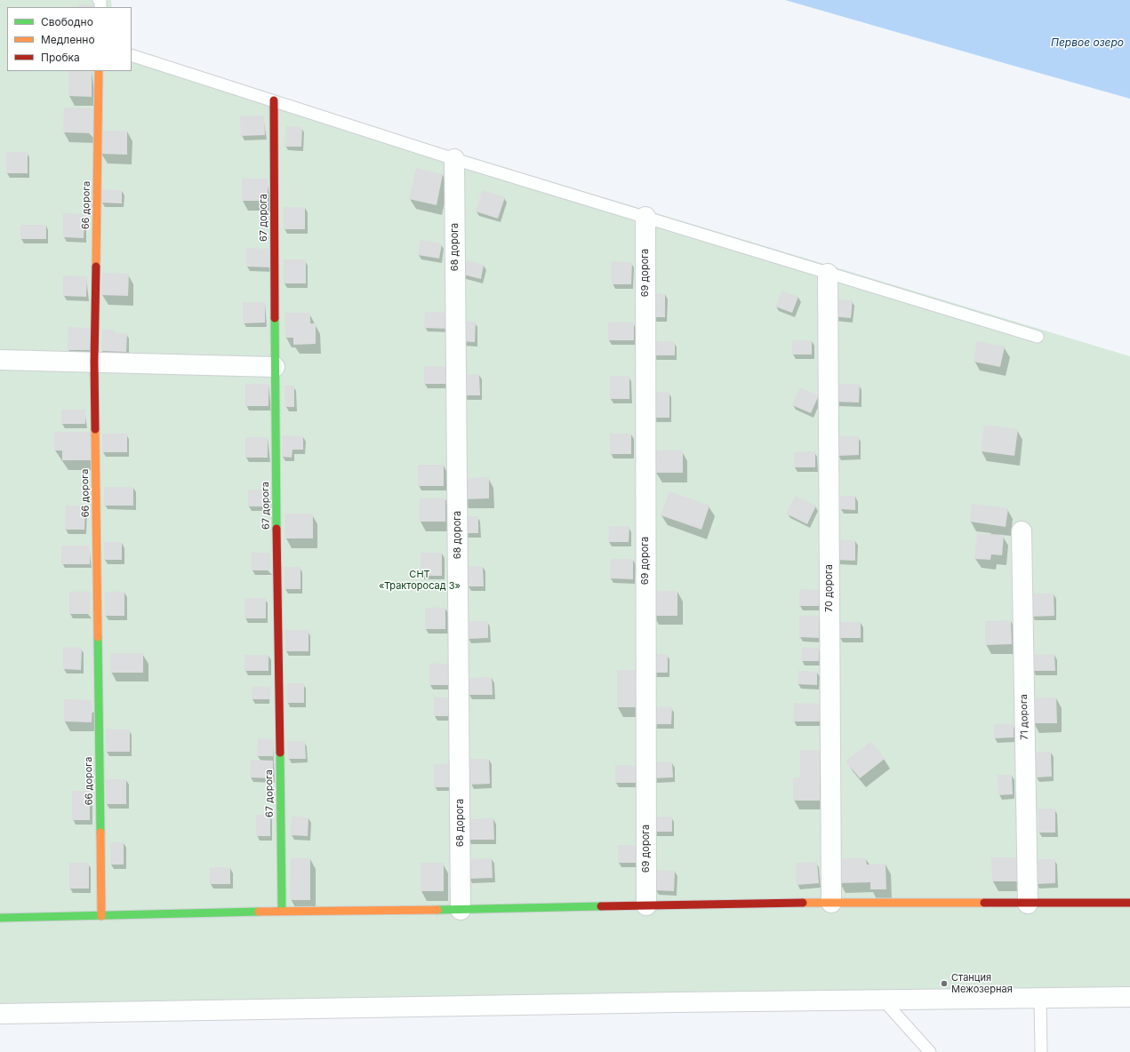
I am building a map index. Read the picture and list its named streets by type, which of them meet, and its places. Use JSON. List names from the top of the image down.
{
  "streets": {
    "street": [
      "66 дорога",
      "67 дорога",
      "68 дорога",
      "69 дорога",
      "70 дорога",
      "71 дорога"
    ]
  },
  "water": ["Первое озеро"],
  "parks": ["СНТ «Тракторосад 3»"],
  "places": ["Станция Межозерная"],
  "legend": ["Свободно", "Медленно", "Пробка"]
}
